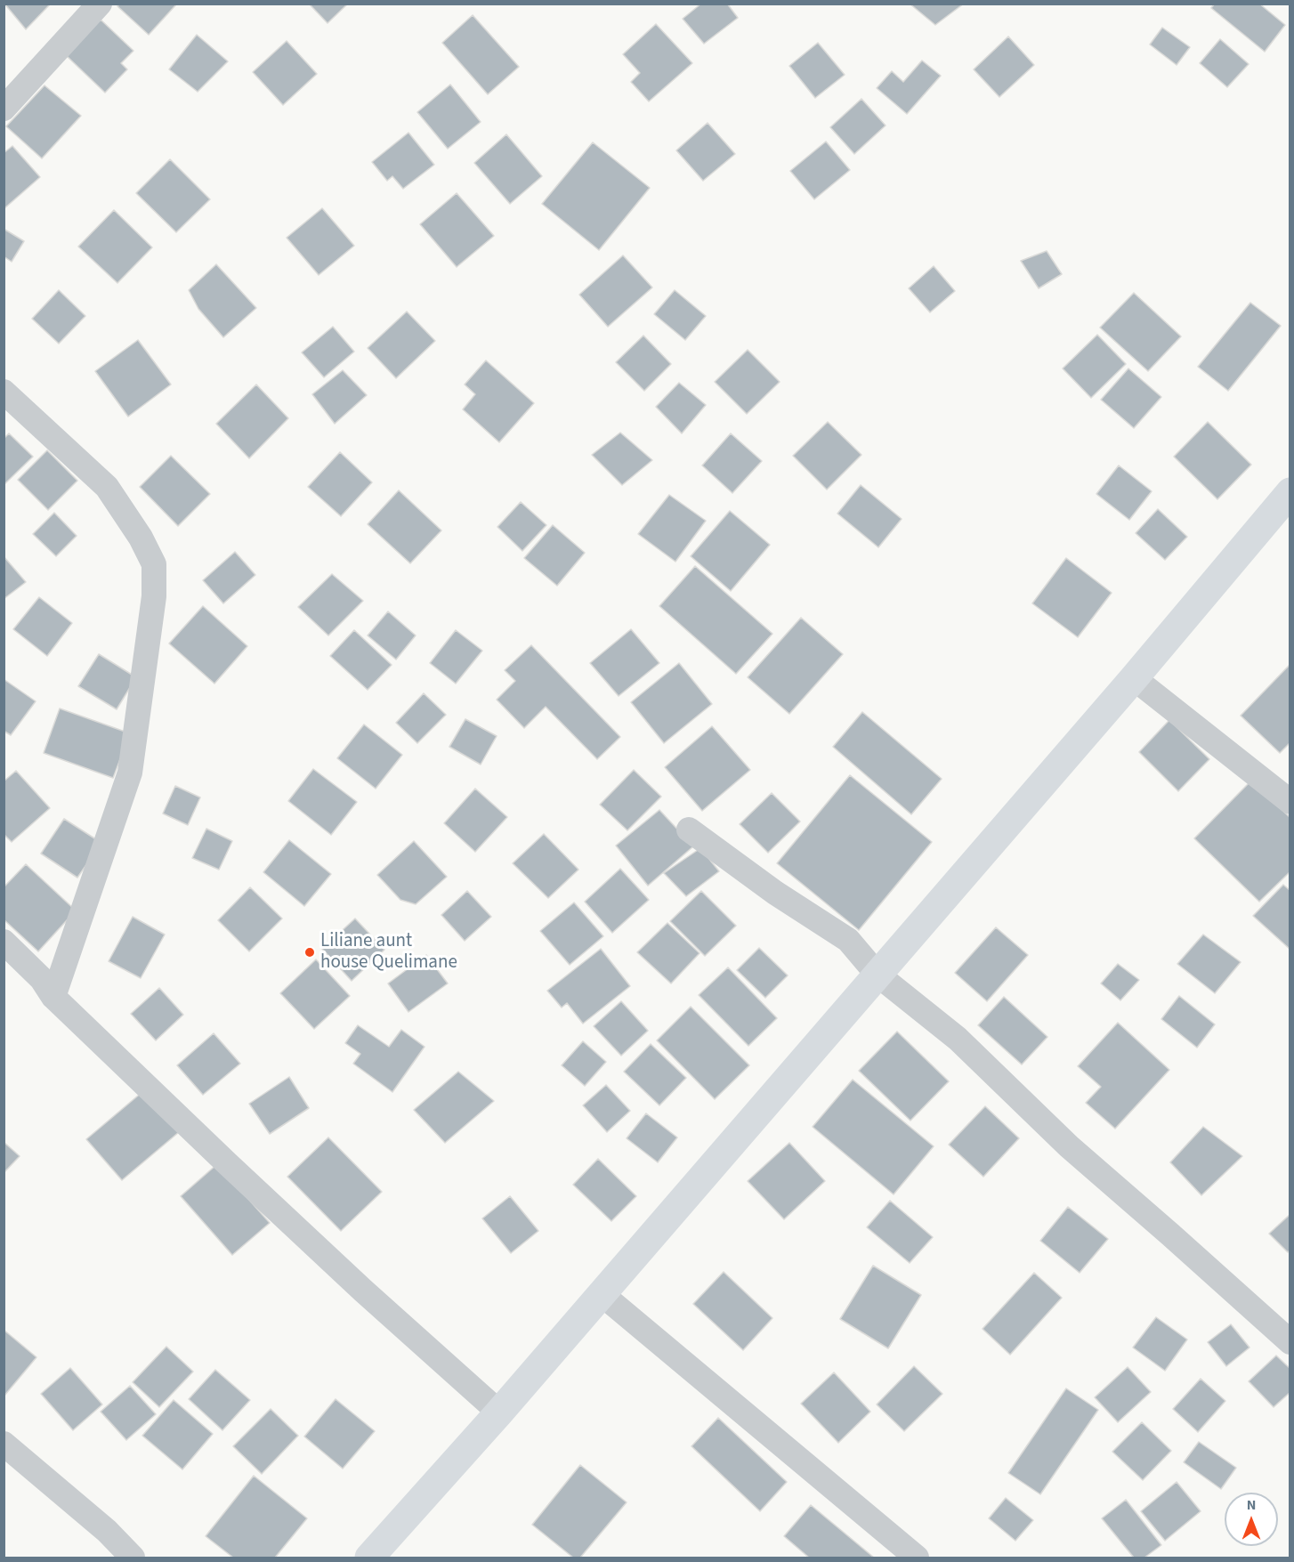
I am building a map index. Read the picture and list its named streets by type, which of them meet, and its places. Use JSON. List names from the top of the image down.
{
  "places": ["Liliane aunt house Quelimane"],
  "north": "top"
}
